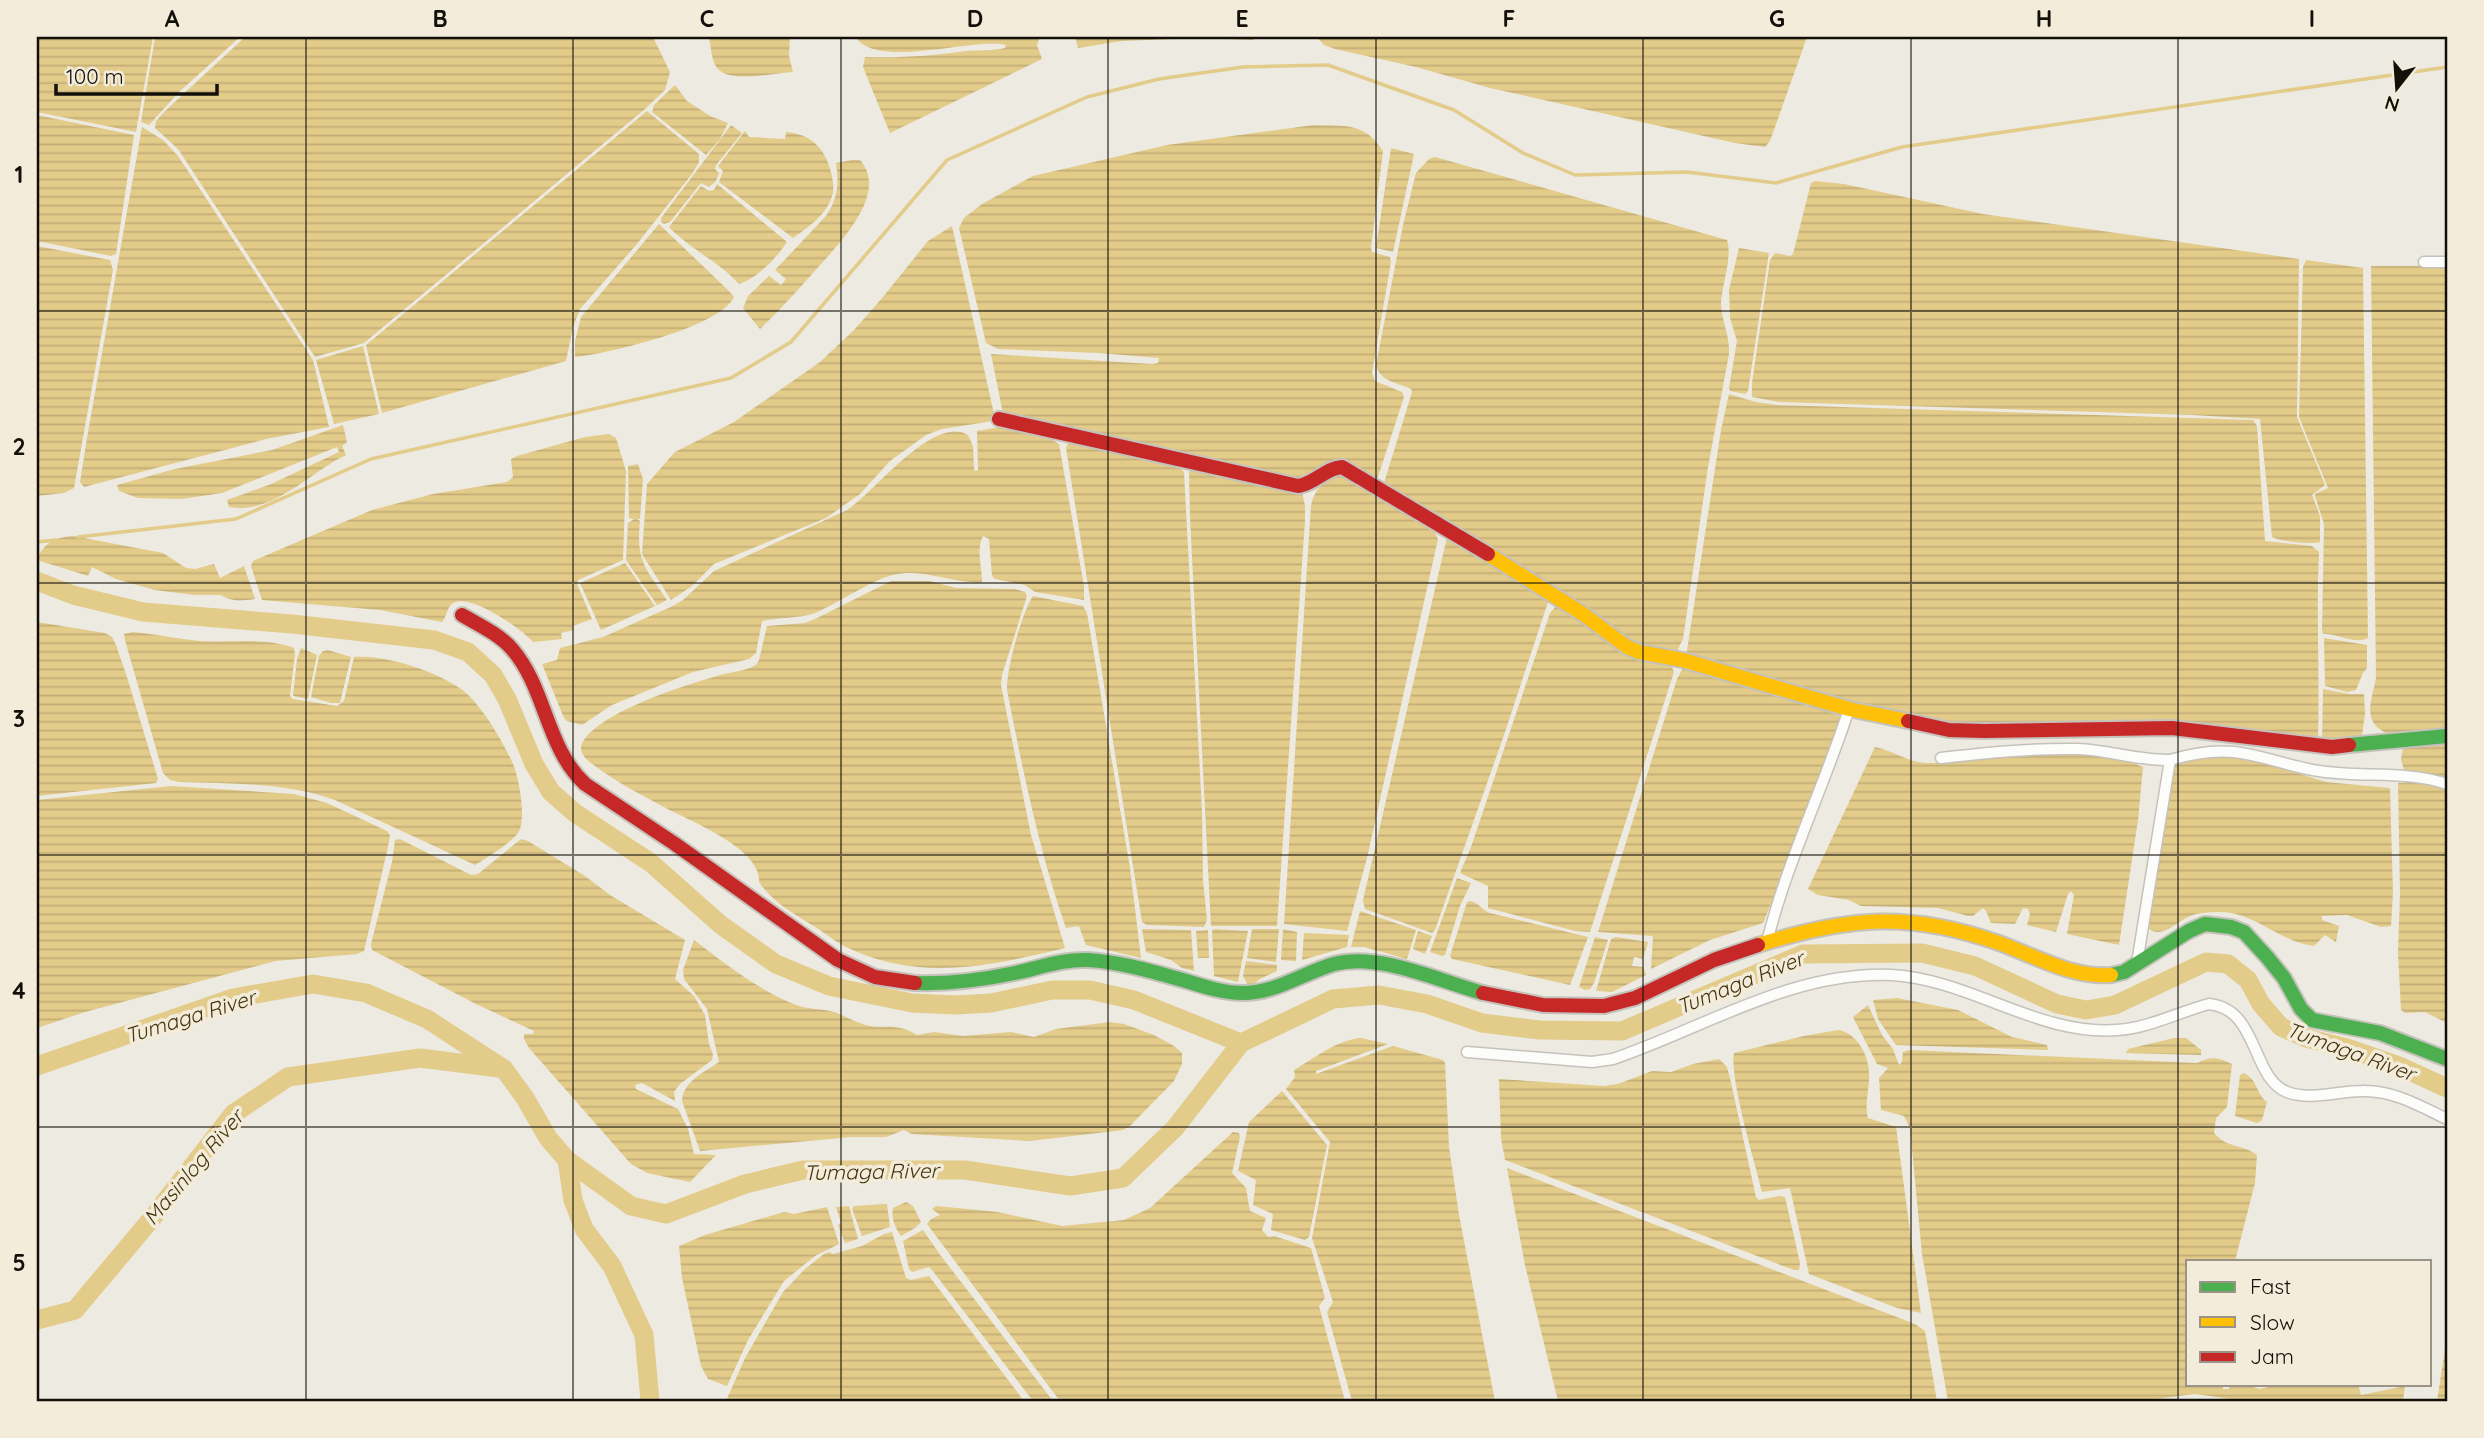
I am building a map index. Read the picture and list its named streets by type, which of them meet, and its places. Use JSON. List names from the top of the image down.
{
  "water": ["Tumaga River", "Masinlog River"],
  "legend": ["Fast", "Slow", "Jam"],
  "scale_bar": "100 m",
  "north": "bottom",
  "grid": {
    "columns": [
      "A",
      "B",
      "C",
      "D",
      "E",
      "F",
      "G",
      "H",
      "I"
    ],
    "rows": [
      "1",
      "2",
      "3",
      "4",
      "5"
    ]
  }
}
